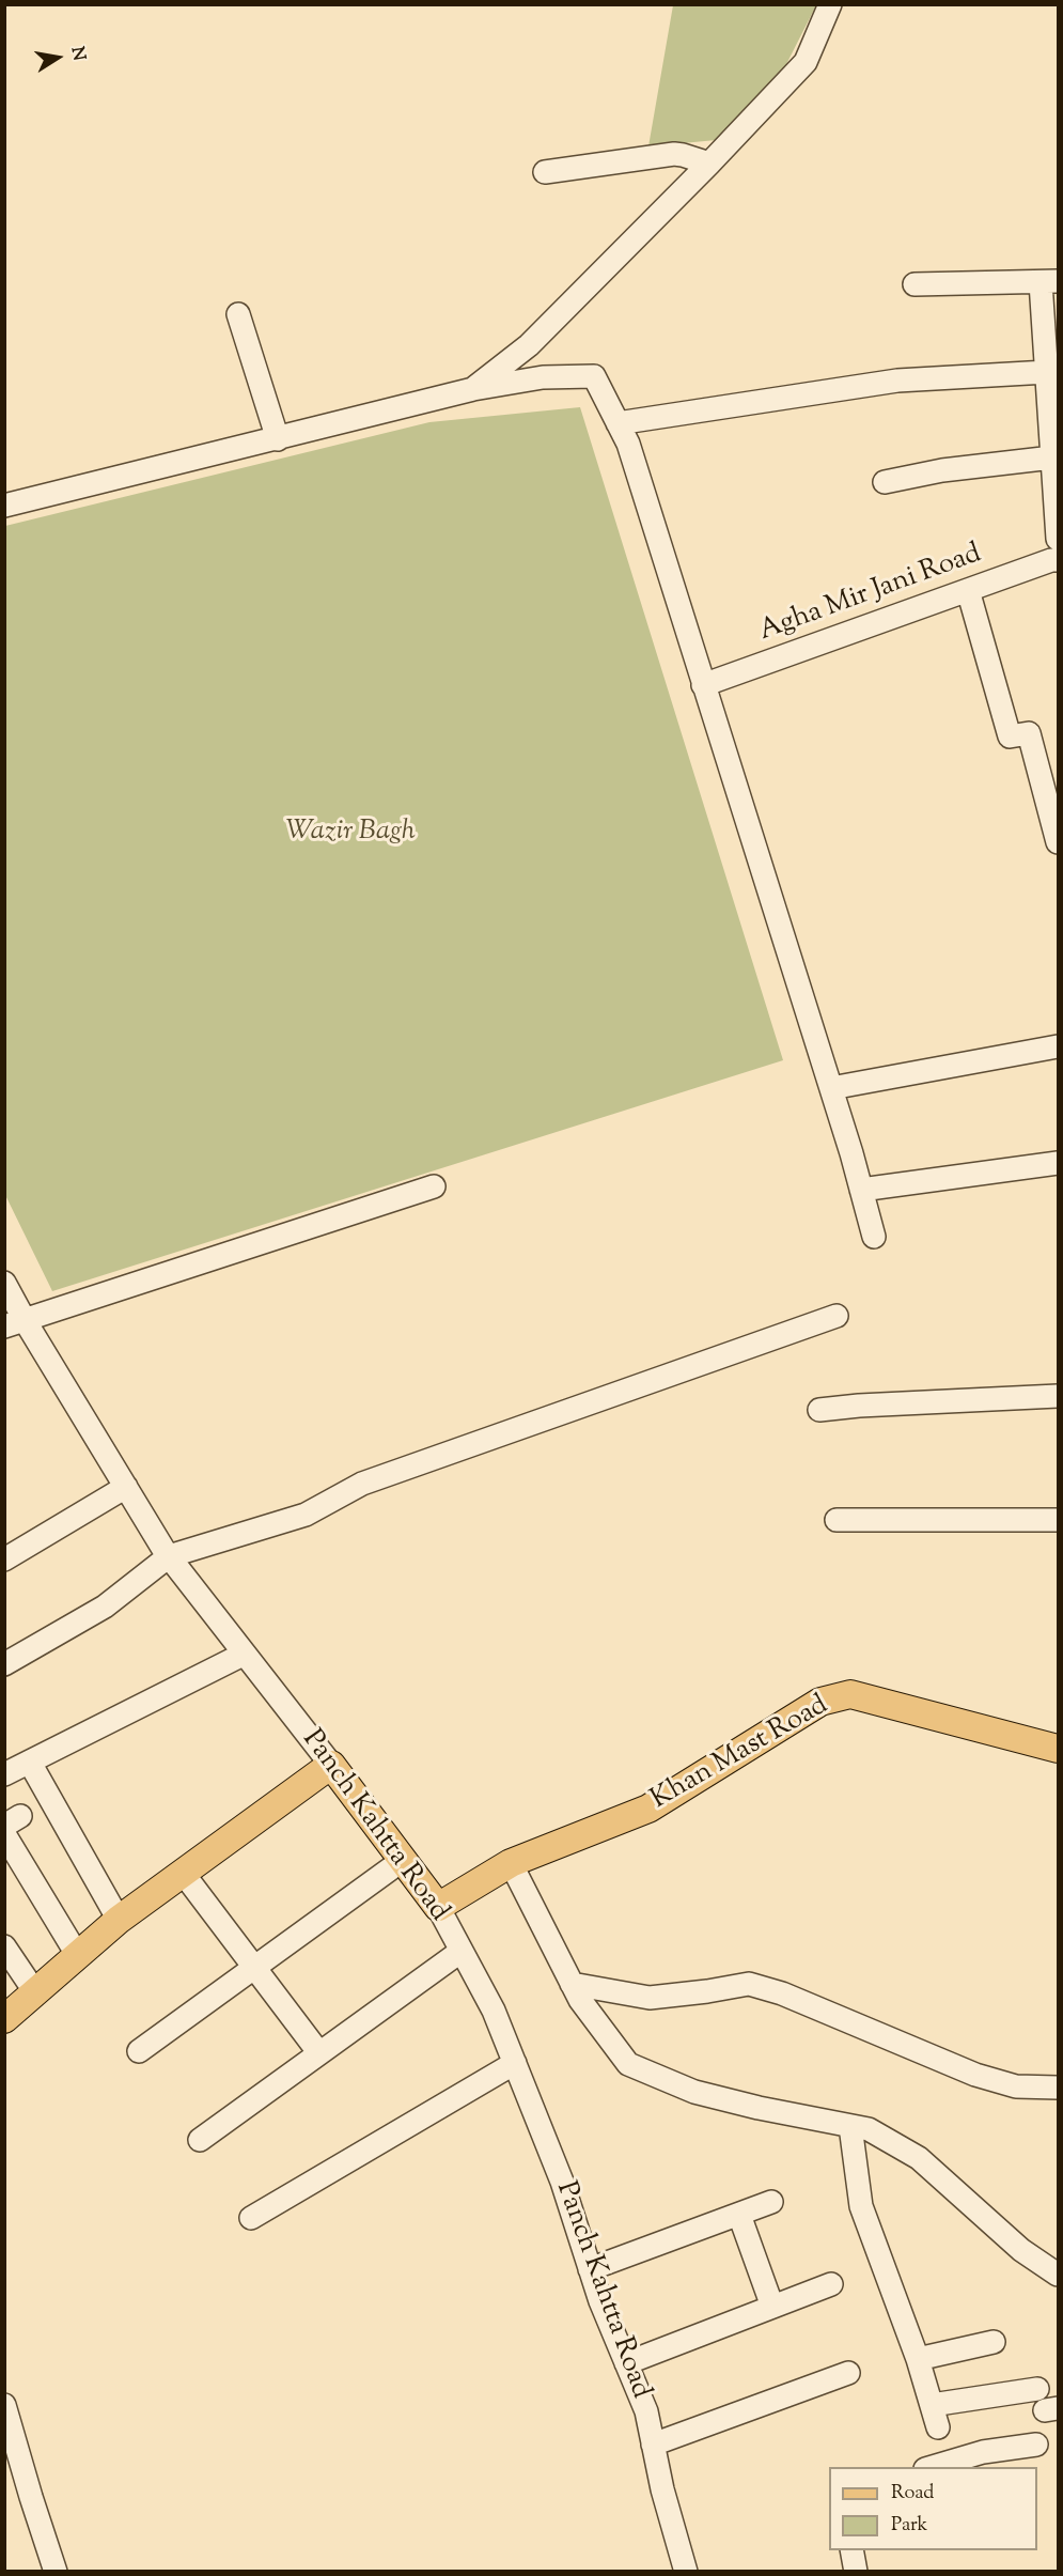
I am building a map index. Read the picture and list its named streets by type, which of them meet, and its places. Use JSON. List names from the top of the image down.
{
  "streets": {
    "main road": ["Khan Mast Road", "Panch Kahtta Road"],
    "street": ["Agha Mir Jani Road"]
  },
  "crossings": [
    ["Khan Mast Road", "Panch Kahtta Road"]
  ],
  "parks": ["Wazir Bagh"],
  "legend": ["Road", "Park"],
  "north": "right"
}
